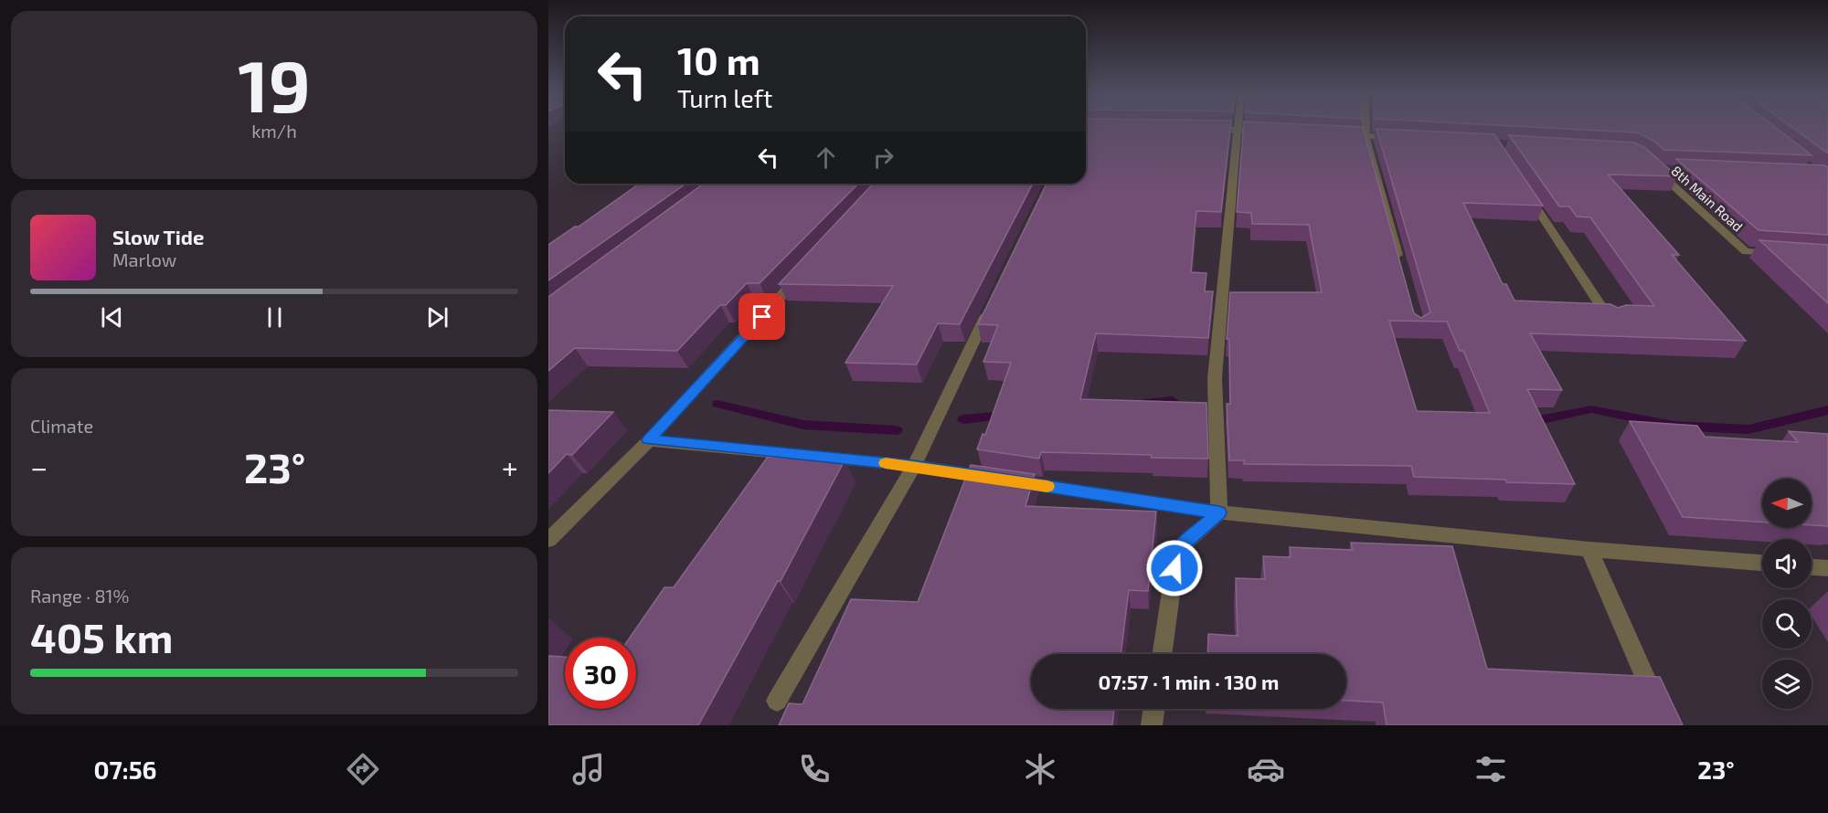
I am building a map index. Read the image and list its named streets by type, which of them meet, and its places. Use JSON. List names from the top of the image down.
{
  "streets": {
    "street": ["8th Main Road"]
  },
  "north": "left",
  "page": {
    "tile": [
      ["19", "km/h"],
      "Climate",
      ["Range · 81%", "405 km"]
    ],
    "turn": ["10 m", "Turn left"],
    "song": ["Slow Tide", "Marlow"],
    "heat": ["−", "23°", "+"],
    "limit": "30",
    "trip": "07:57 · 1 min · 130 m",
    "tabs": ["07:56", "23°"]
  }
}
